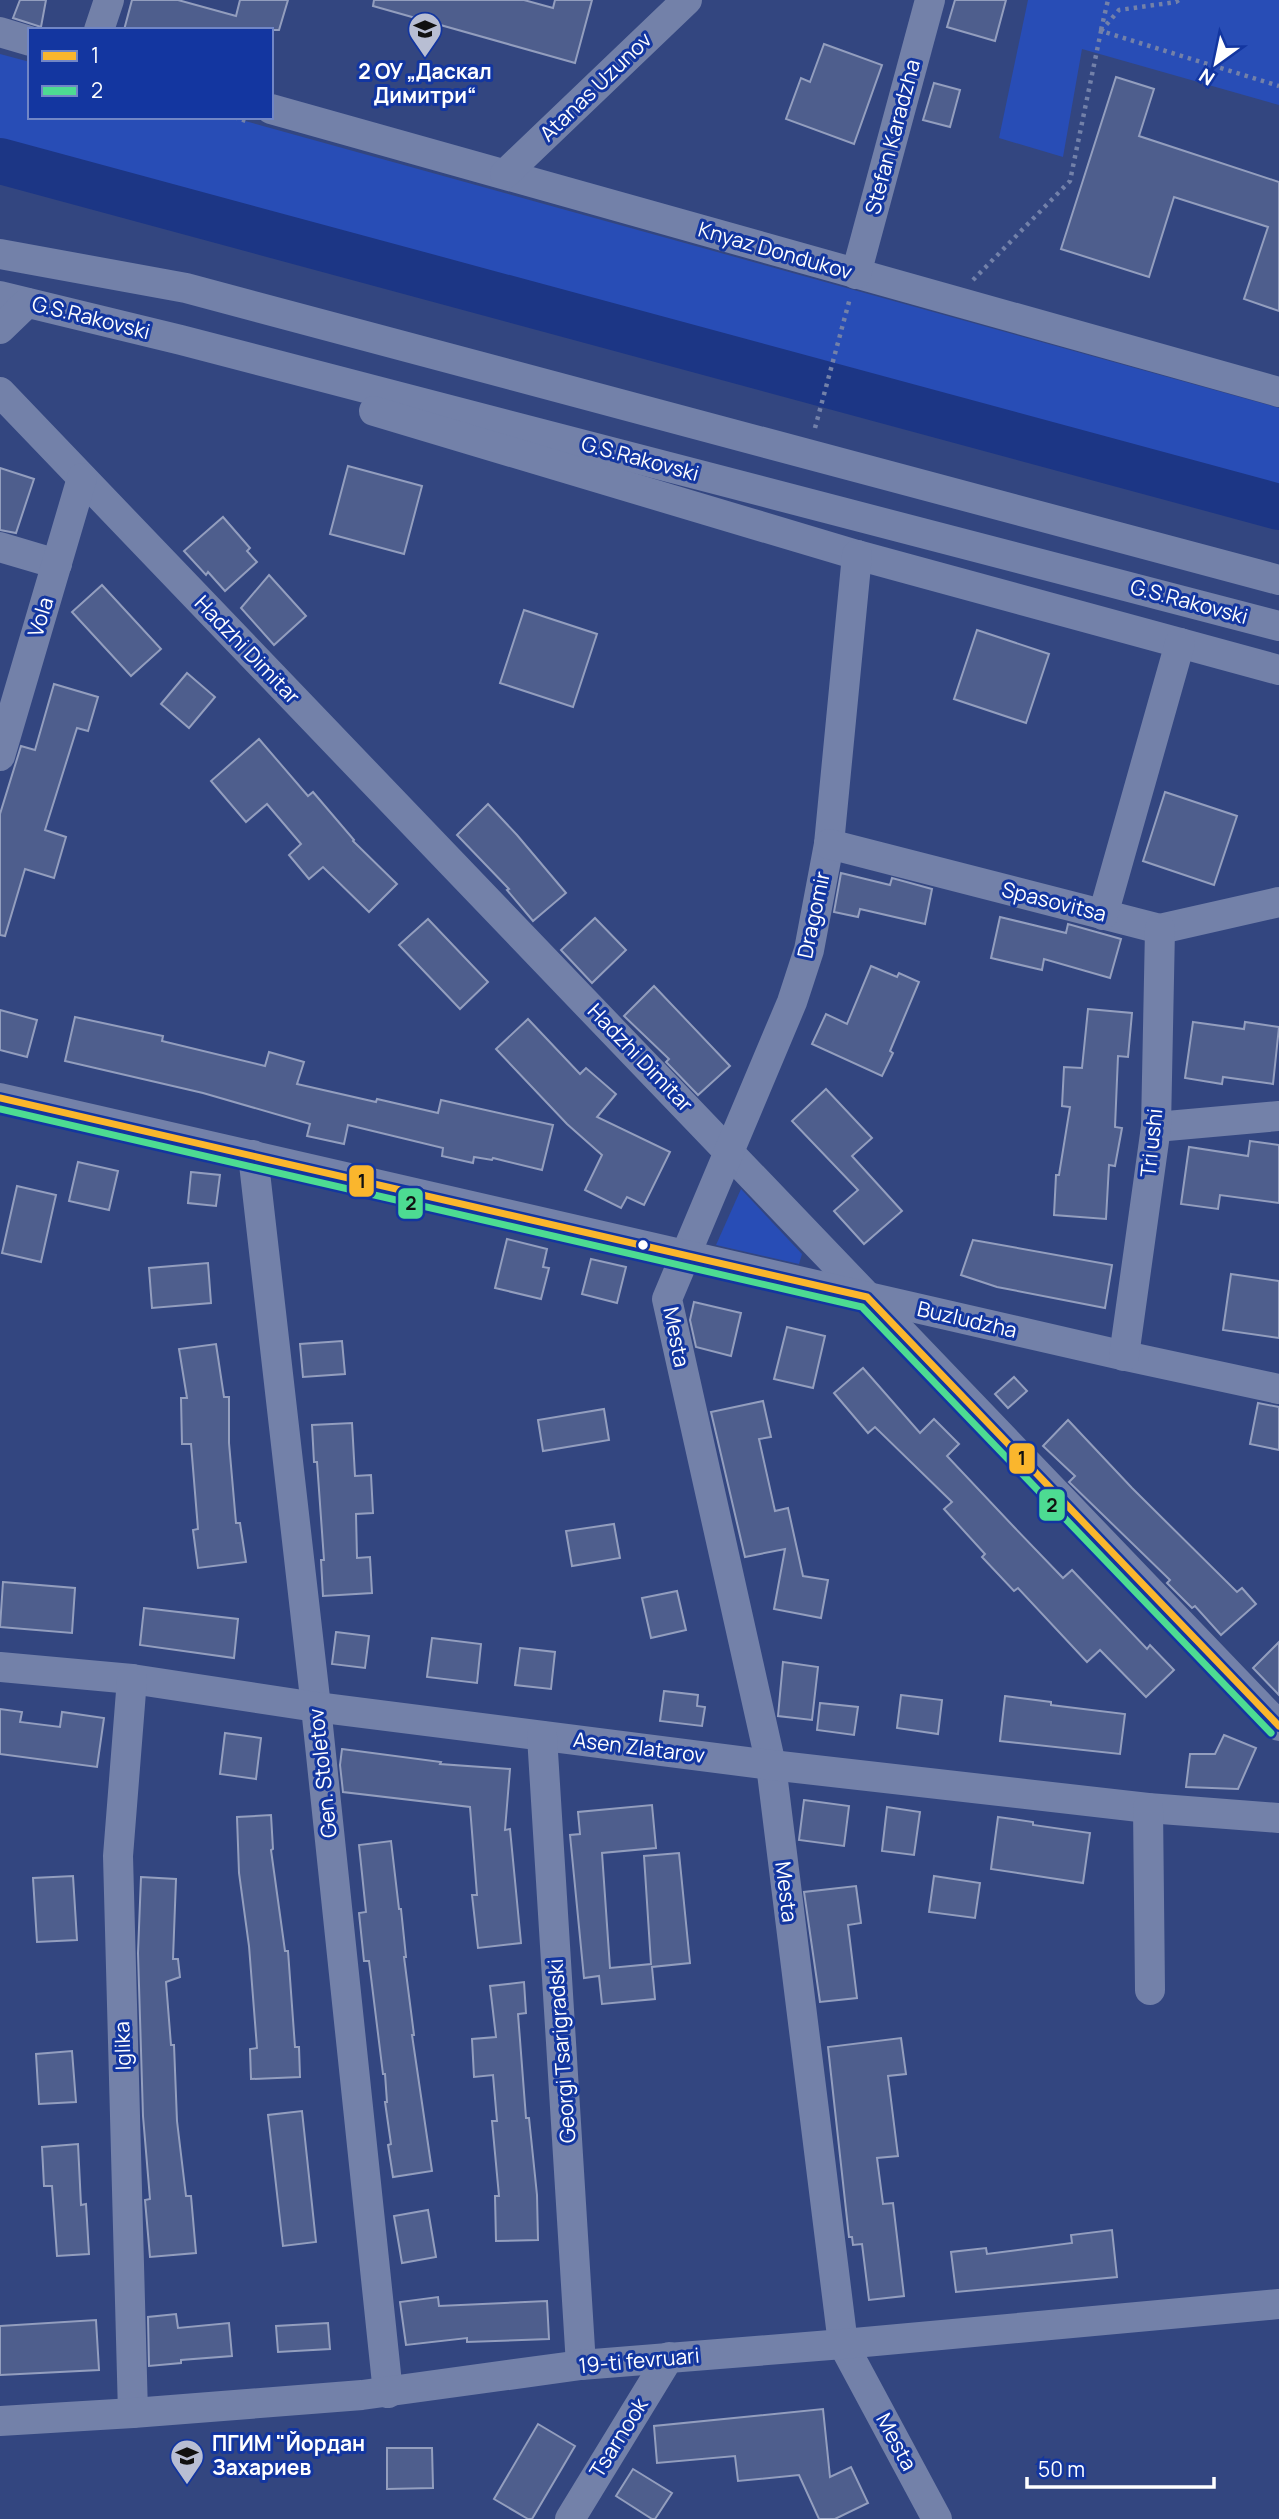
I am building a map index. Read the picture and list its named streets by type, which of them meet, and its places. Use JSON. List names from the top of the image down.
{
  "streets": {
    "street": [
      "Atanas Uzunov",
      "Stefan Karadzha",
      "Knyaz Dondukov",
      "G.S.Rakovski",
      "Vola",
      "Hadzhi Dimitar",
      "Spasovitsa",
      "Dragomir",
      "Tri ushi",
      "Buzludzha",
      "Mesta",
      "Asen Zlatarov",
      "Gen. Stoletov",
      "Iglika",
      "Georgi Tsarigradski",
      "19-ti fevruari",
      "Tsarnook"
    ]
  },
  "crossings": [
    ["Atanas Uzunov", "Knyaz Dondukov"],
    ["Stefan Karadzha", "Knyaz Dondukov"],
    ["Vola", "Hadzhi Dimitar"],
    ["Hadzhi Dimitar", "Dragomir"],
    ["Hadzhi Dimitar", "Buzludzha"],
    ["Spasovitsa", "Dragomir"],
    ["Spasovitsa", "Tri ushi"],
    ["Dragomir", "Buzludzha"],
    ["Dragomir", "Mesta"],
    ["Tri ushi", "Buzludzha"],
    ["Buzludzha", "Mesta"],
    ["Buzludzha", "Gen. Stoletov"],
    ["Mesta", "Asen Zlatarov"],
    ["Mesta", "19-ti fevruari"],
    ["Asen Zlatarov", "Gen. Stoletov"],
    ["Asen Zlatarov", "Iglika"],
    ["Asen Zlatarov", "Georgi Tsarigradski"],
    ["Gen. Stoletov", "19-ti fevruari"],
    ["Iglika", "19-ti fevruari"],
    ["Georgi Tsarigradski", "19-ti fevruari"],
    ["19-ti fevruari", "Tsarnook"]
  ],
  "places": {
    "school or university": ["2 ОУ „Даскал Димитри“", "ПГИМ \"Йордан Захариев"]
  },
  "lines": ["transit line 1", "transit line 2"],
  "legend": ["1", "2"],
  "scale_bar": "50 m",
  "north": "bottom left"
}
